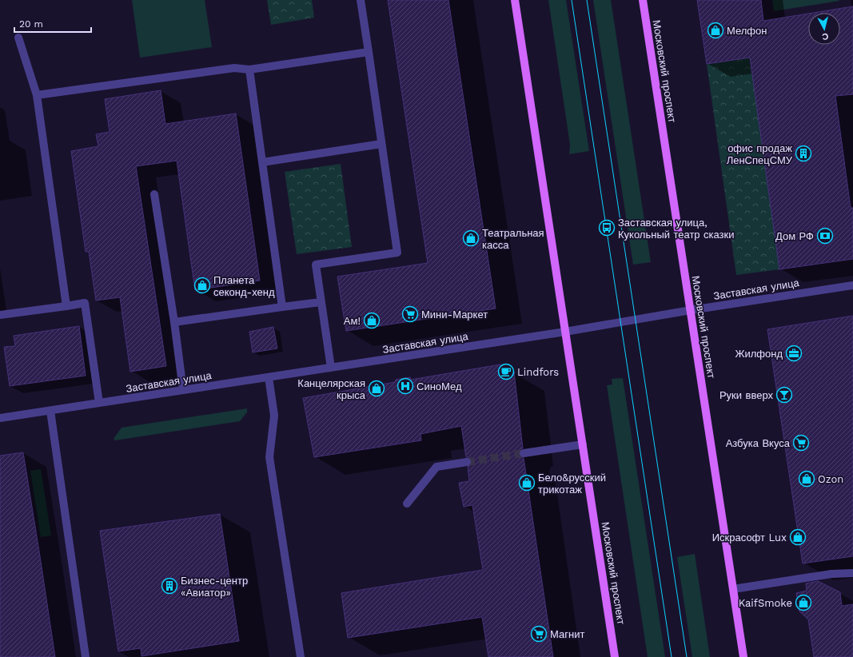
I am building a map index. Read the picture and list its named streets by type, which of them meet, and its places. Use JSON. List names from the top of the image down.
{
  "streets": {
    "main road": ["Московский проспект"],
    "street": ["Заставская улица"]
  },
  "crossings": [
    ["Московский проспект", "Заставская улица"]
  ],
  "places": {
    "shop": [
      "Мелфон",
      "Театральная касса",
      "Планета секонд-хенд",
      "Ам!",
      "Канцелярская крыса",
      "Ozon",
      "Бело&русский трикотаж",
      "Искрасофт Lux",
      "KaifSmoke"
    ],
    "building": ["офис продаж ЛенСпецСМУ", "Бизнес-центр «Авиатор»"],
    "bus stop": ["Заставская улица, Кукольный театр сказки"],
    "bank": ["Дом РФ"],
    "supermarket": ["Мини-Маркет", "Азбука Вкуса", "Магнит"],
    "office": ["Жилфонд"],
    "cafe": ["Lindfors"],
    "hospital": ["СиноМед"],
    "bar": ["Руки вверх"]
  },
  "scale_bar": "20 m",
  "north": "bottom"
}
